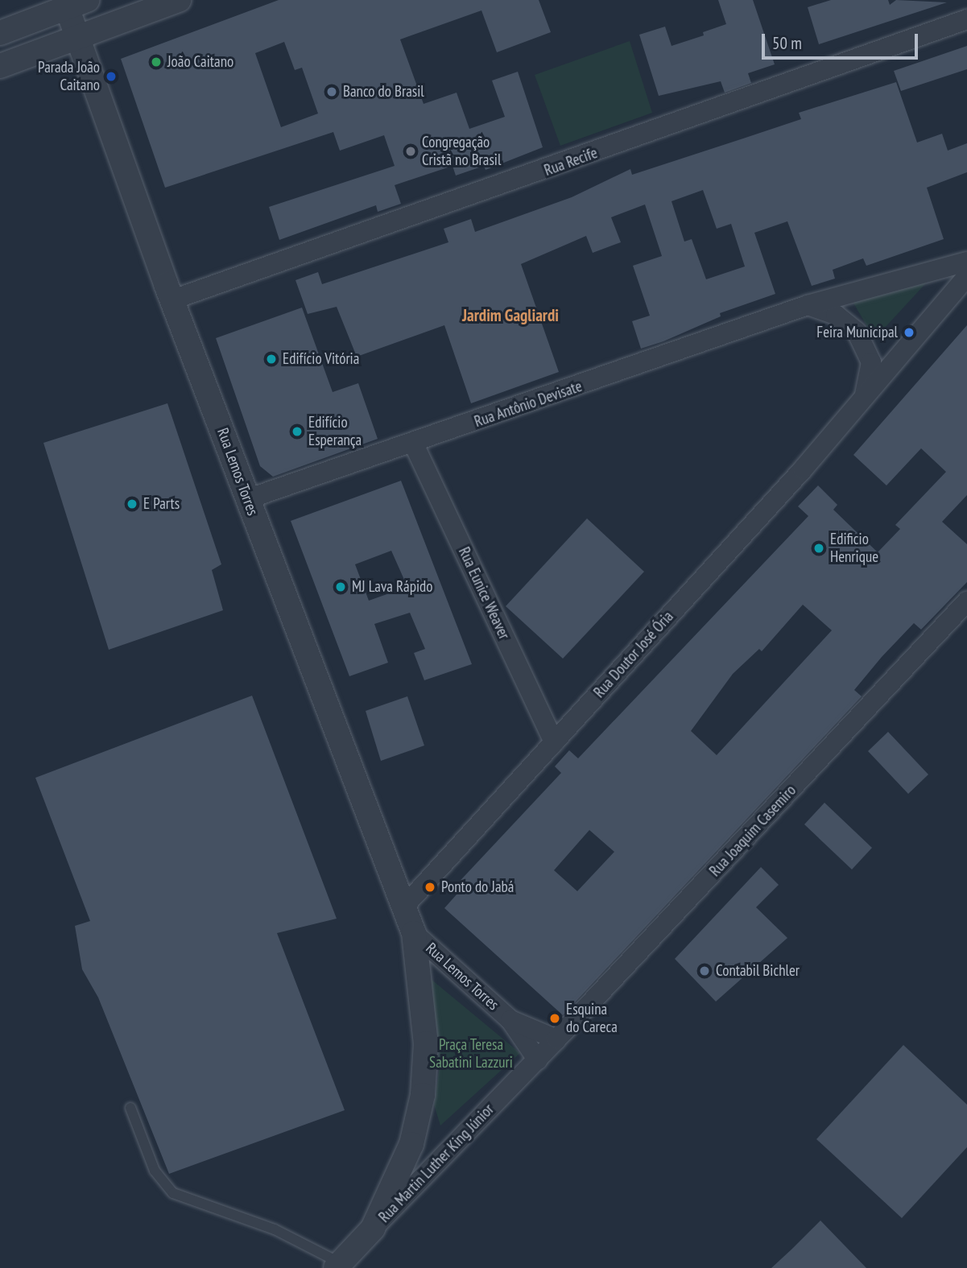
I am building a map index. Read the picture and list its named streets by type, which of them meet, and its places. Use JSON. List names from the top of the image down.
{
  "streets": {
    "street": [
      "Rua Recife",
      "Rua Antônio Devisate",
      "Rua Lemos Torres",
      "Rua Eunice Weaver",
      "Rua Doutor José Ória",
      "Rua Joaquim Casemiro",
      "Rua Martin Luther King Júnior"
    ]
  },
  "crossings": [
    ["Rua Recife", "Rua Lemos Torres"],
    ["Rua Antônio Devisate", "Rua Lemos Torres"],
    ["Rua Antônio Devisate", "Rua Eunice Weaver"],
    ["Rua Antônio Devisate", "Rua Doutor José Ória"],
    ["Rua Lemos Torres", "Rua Doutor José Ória"],
    ["Rua Lemos Torres", "Rua Joaquim Casemiro"],
    ["Rua Lemos Torres", "Rua Martin Luther King Júnior"],
    ["Rua Eunice Weaver", "Rua Doutor José Ória"],
    ["Rua Joaquim Casemiro", "Rua Martin Luther King Júnior"]
  ],
  "districts": ["Jardim Gagliardi"],
  "parks": ["Praça Teresa Sabatini Lazzuri"],
  "places": [
    "João Caitano",
    "Parada João Caitano",
    "Banco do Brasil",
    "Congregação Cristã no Brasil",
    "Feira Municipal",
    "Edifício Vitória",
    "Edifício Esperança",
    "E Parts",
    "Edificio Henrique",
    "MJ Lava Rápido",
    "Ponto do Jabá",
    "Contabil Bichler",
    "Esquina do Careca"
  ],
  "scale_bar": "50 m"
}
